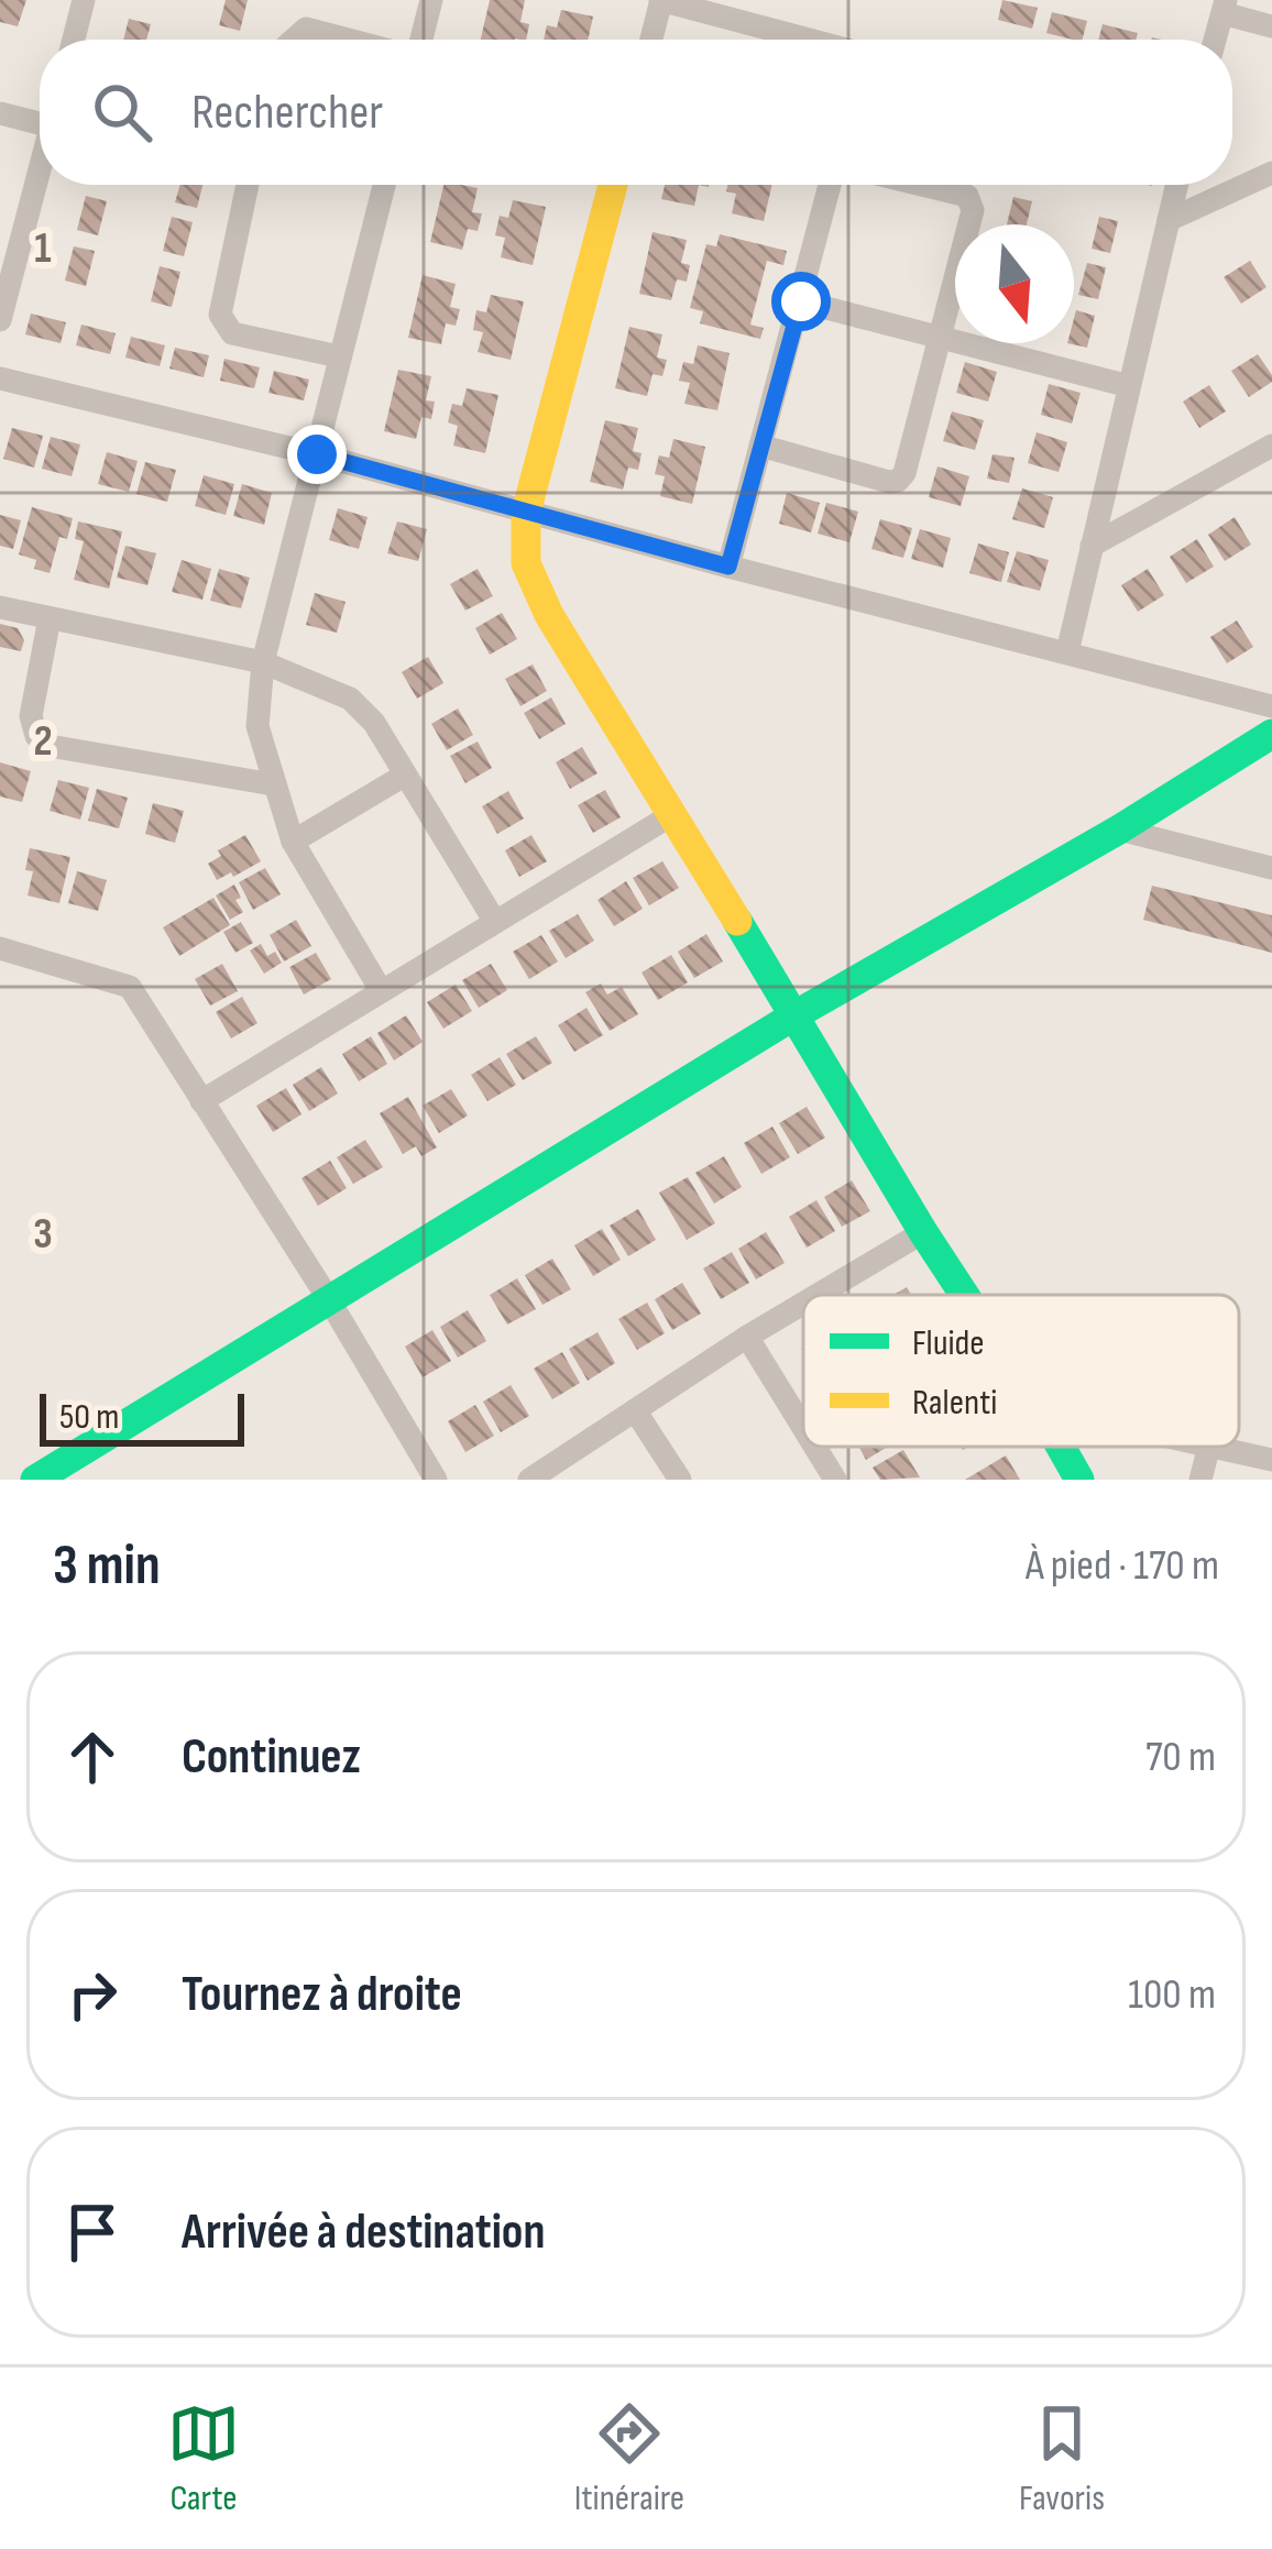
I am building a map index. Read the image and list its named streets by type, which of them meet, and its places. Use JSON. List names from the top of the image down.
{
  "legend": ["Fluide", "Ralenti"],
  "scale_bar": "50 m",
  "north": "bottom",
  "page": {
    "search": "Rechercher",
    "scale": "50 m",
    "heading": ["3 min", "À pied · 170 m"],
    "list": [
      ["Continuez", "70 m"],
      ["Tournez à droite", "100 m"],
      "Arrivée à destination"
    ],
    "nav": ["Carte", "Itinéraire", "Favoris"]
  },
  "grid": {
    "rows": ["1", "2", "3"]
  }
}
